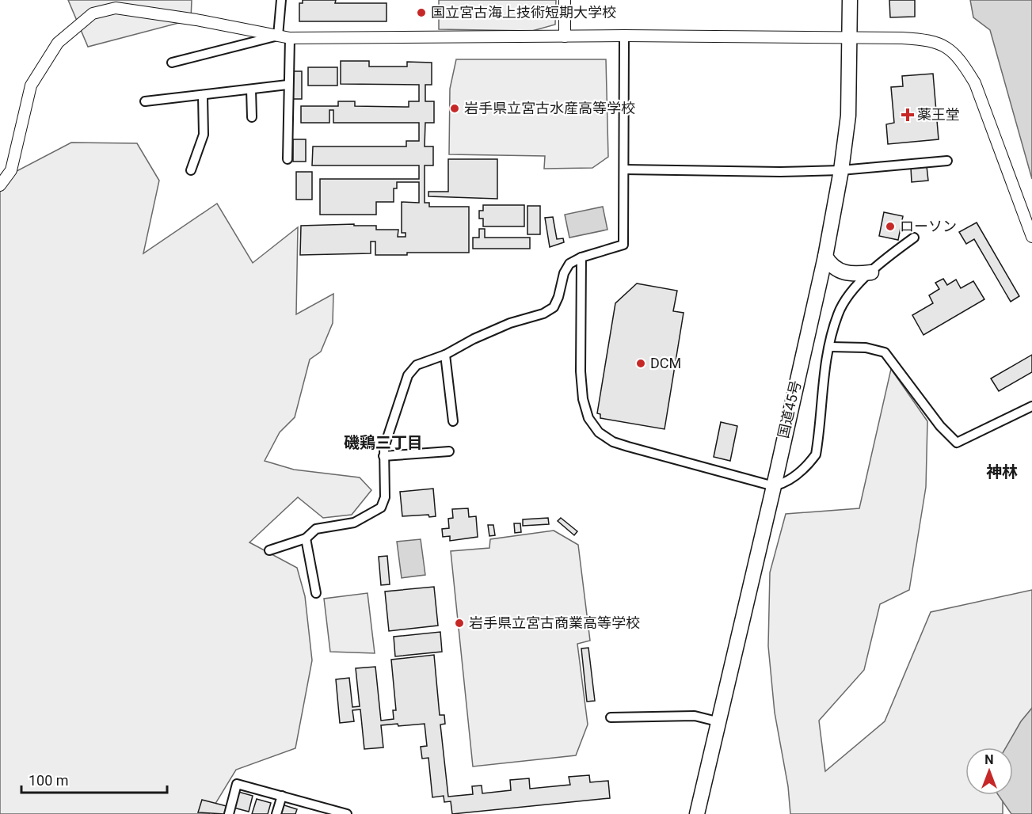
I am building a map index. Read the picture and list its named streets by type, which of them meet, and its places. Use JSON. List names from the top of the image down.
{
  "streets": {
    "highway": ["国道45号"]
  },
  "districts": ["磯鶏三丁目", "神林"],
  "places": {
    "other": [
      "国立宮古海上技術短期大学校",
      "岩手県立宮古水産高等学校",
      "ローソン",
      "DCM",
      "岩手県立宮古商業高等学校"
    ],
    "health": ["薬王堂"]
  },
  "scale_bar": "100 m",
  "north": "top"
}
